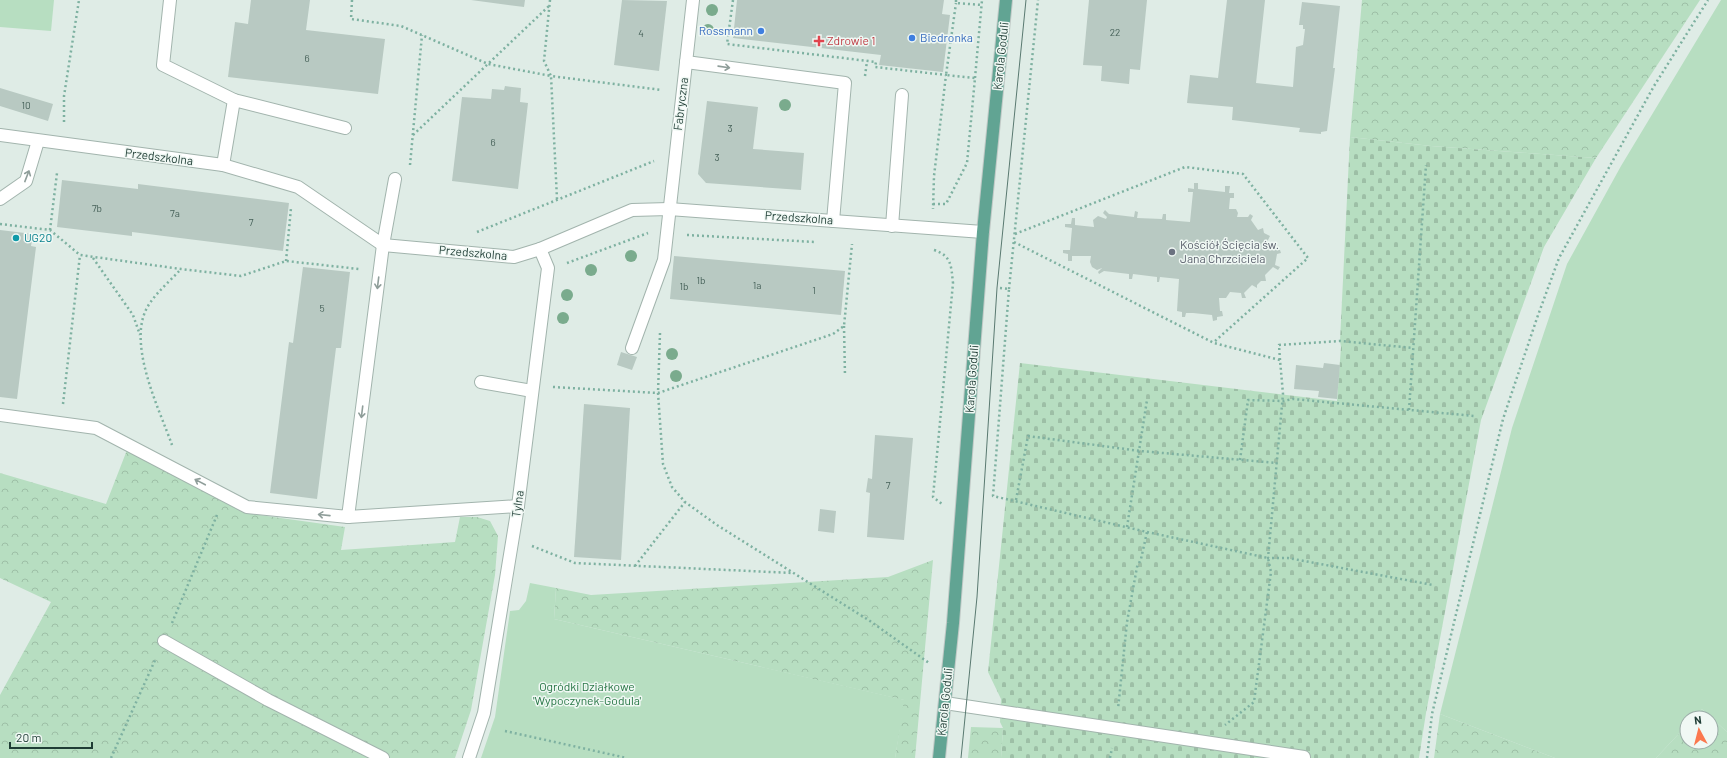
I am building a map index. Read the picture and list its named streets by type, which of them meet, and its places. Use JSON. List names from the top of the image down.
{
  "streets": {
    "main road": ["Karola Goduli"],
    "street": ["Fabryczna", "Przedszkolna", "Tylna"]
  },
  "crossings": [
    ["Karola Goduli", "Przedszkolna"],
    ["Fabryczna", "Przedszkolna"],
    ["Przedszkolna", "Tylna"]
  ],
  "parks": ["Ogródki Działkowe 'Wypoczynek-Godula'"],
  "places": {
    "other": [
      "Rossmann",
      "Biedronka",
      "UG20",
      "Kościół Ścięcia św. Jana Chrzciciela"
    ],
    "health": ["Zdrowie 1"]
  },
  "house_numbers": [
    "22",
    "4",
    "6",
    "10",
    "3",
    "6",
    "3",
    "7b",
    "7a",
    "7",
    "1b",
    "1a",
    "1b",
    "1",
    "5",
    "7"
  ],
  "scale_bar": "20 m",
  "north": "top"
}
